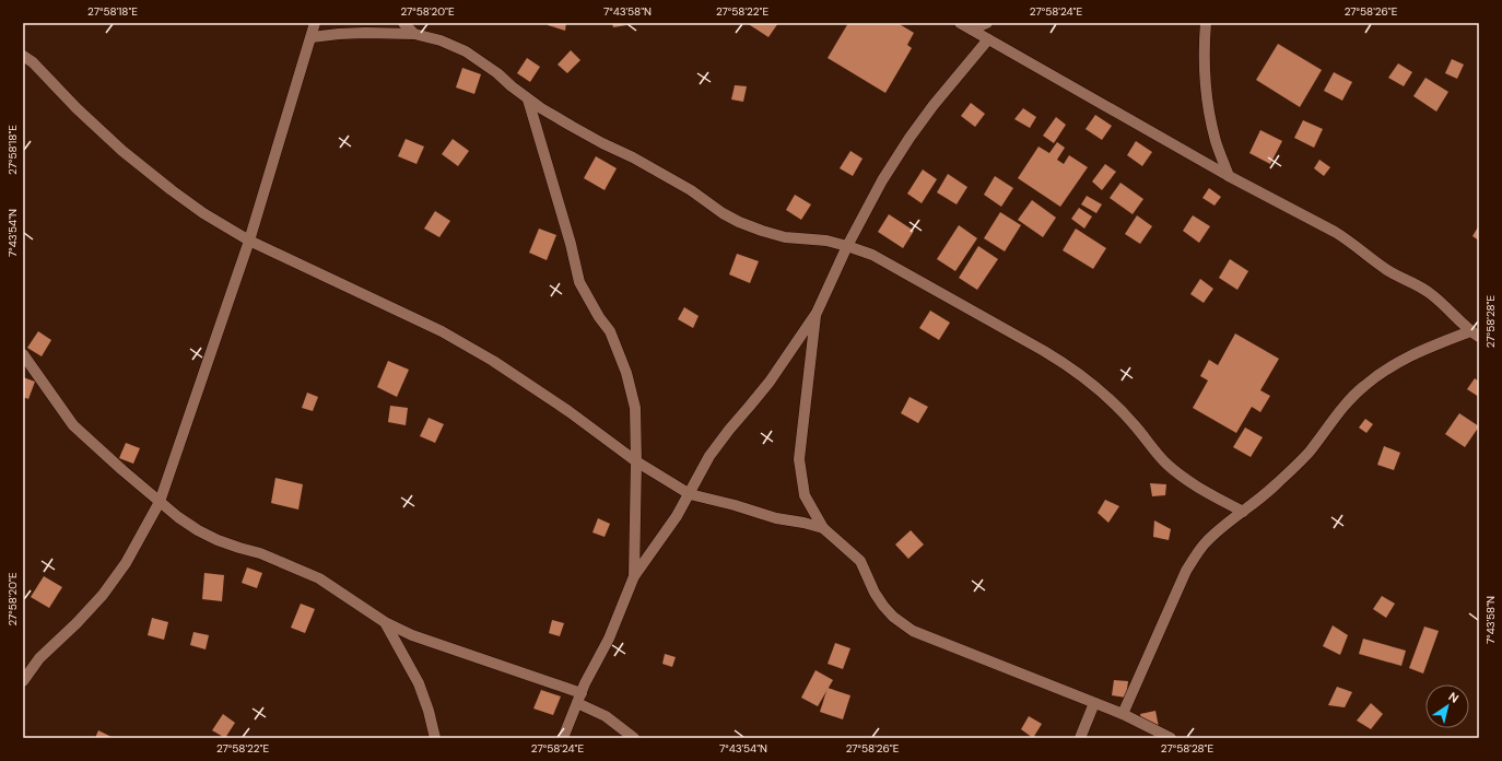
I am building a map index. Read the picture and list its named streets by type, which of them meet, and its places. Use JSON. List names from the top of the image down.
{
  "north": "top right",
  "coordinates": [
    "27°58'18\"E",
    "27°58'20\"E",
    "7°43'58\"N",
    "27°58'22\"E",
    "27°58'24\"E",
    "27°58'26\"E",
    "7°43'54\"N",
    "27°58'28\"E"
  ]
}
